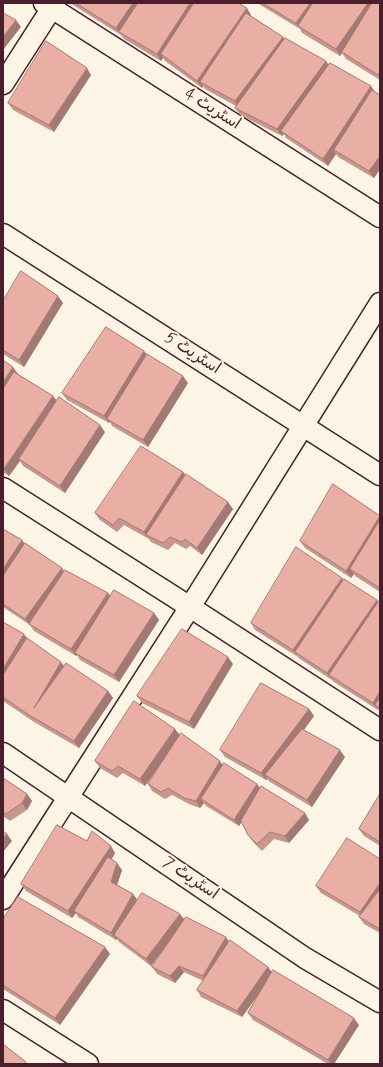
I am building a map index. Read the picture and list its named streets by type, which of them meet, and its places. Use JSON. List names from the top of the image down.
{
  "streets": {
    "street": ["اسٹریٹ 4", "اسٹریٹ 5", "اسٹریٹ 7"]
  }
}
